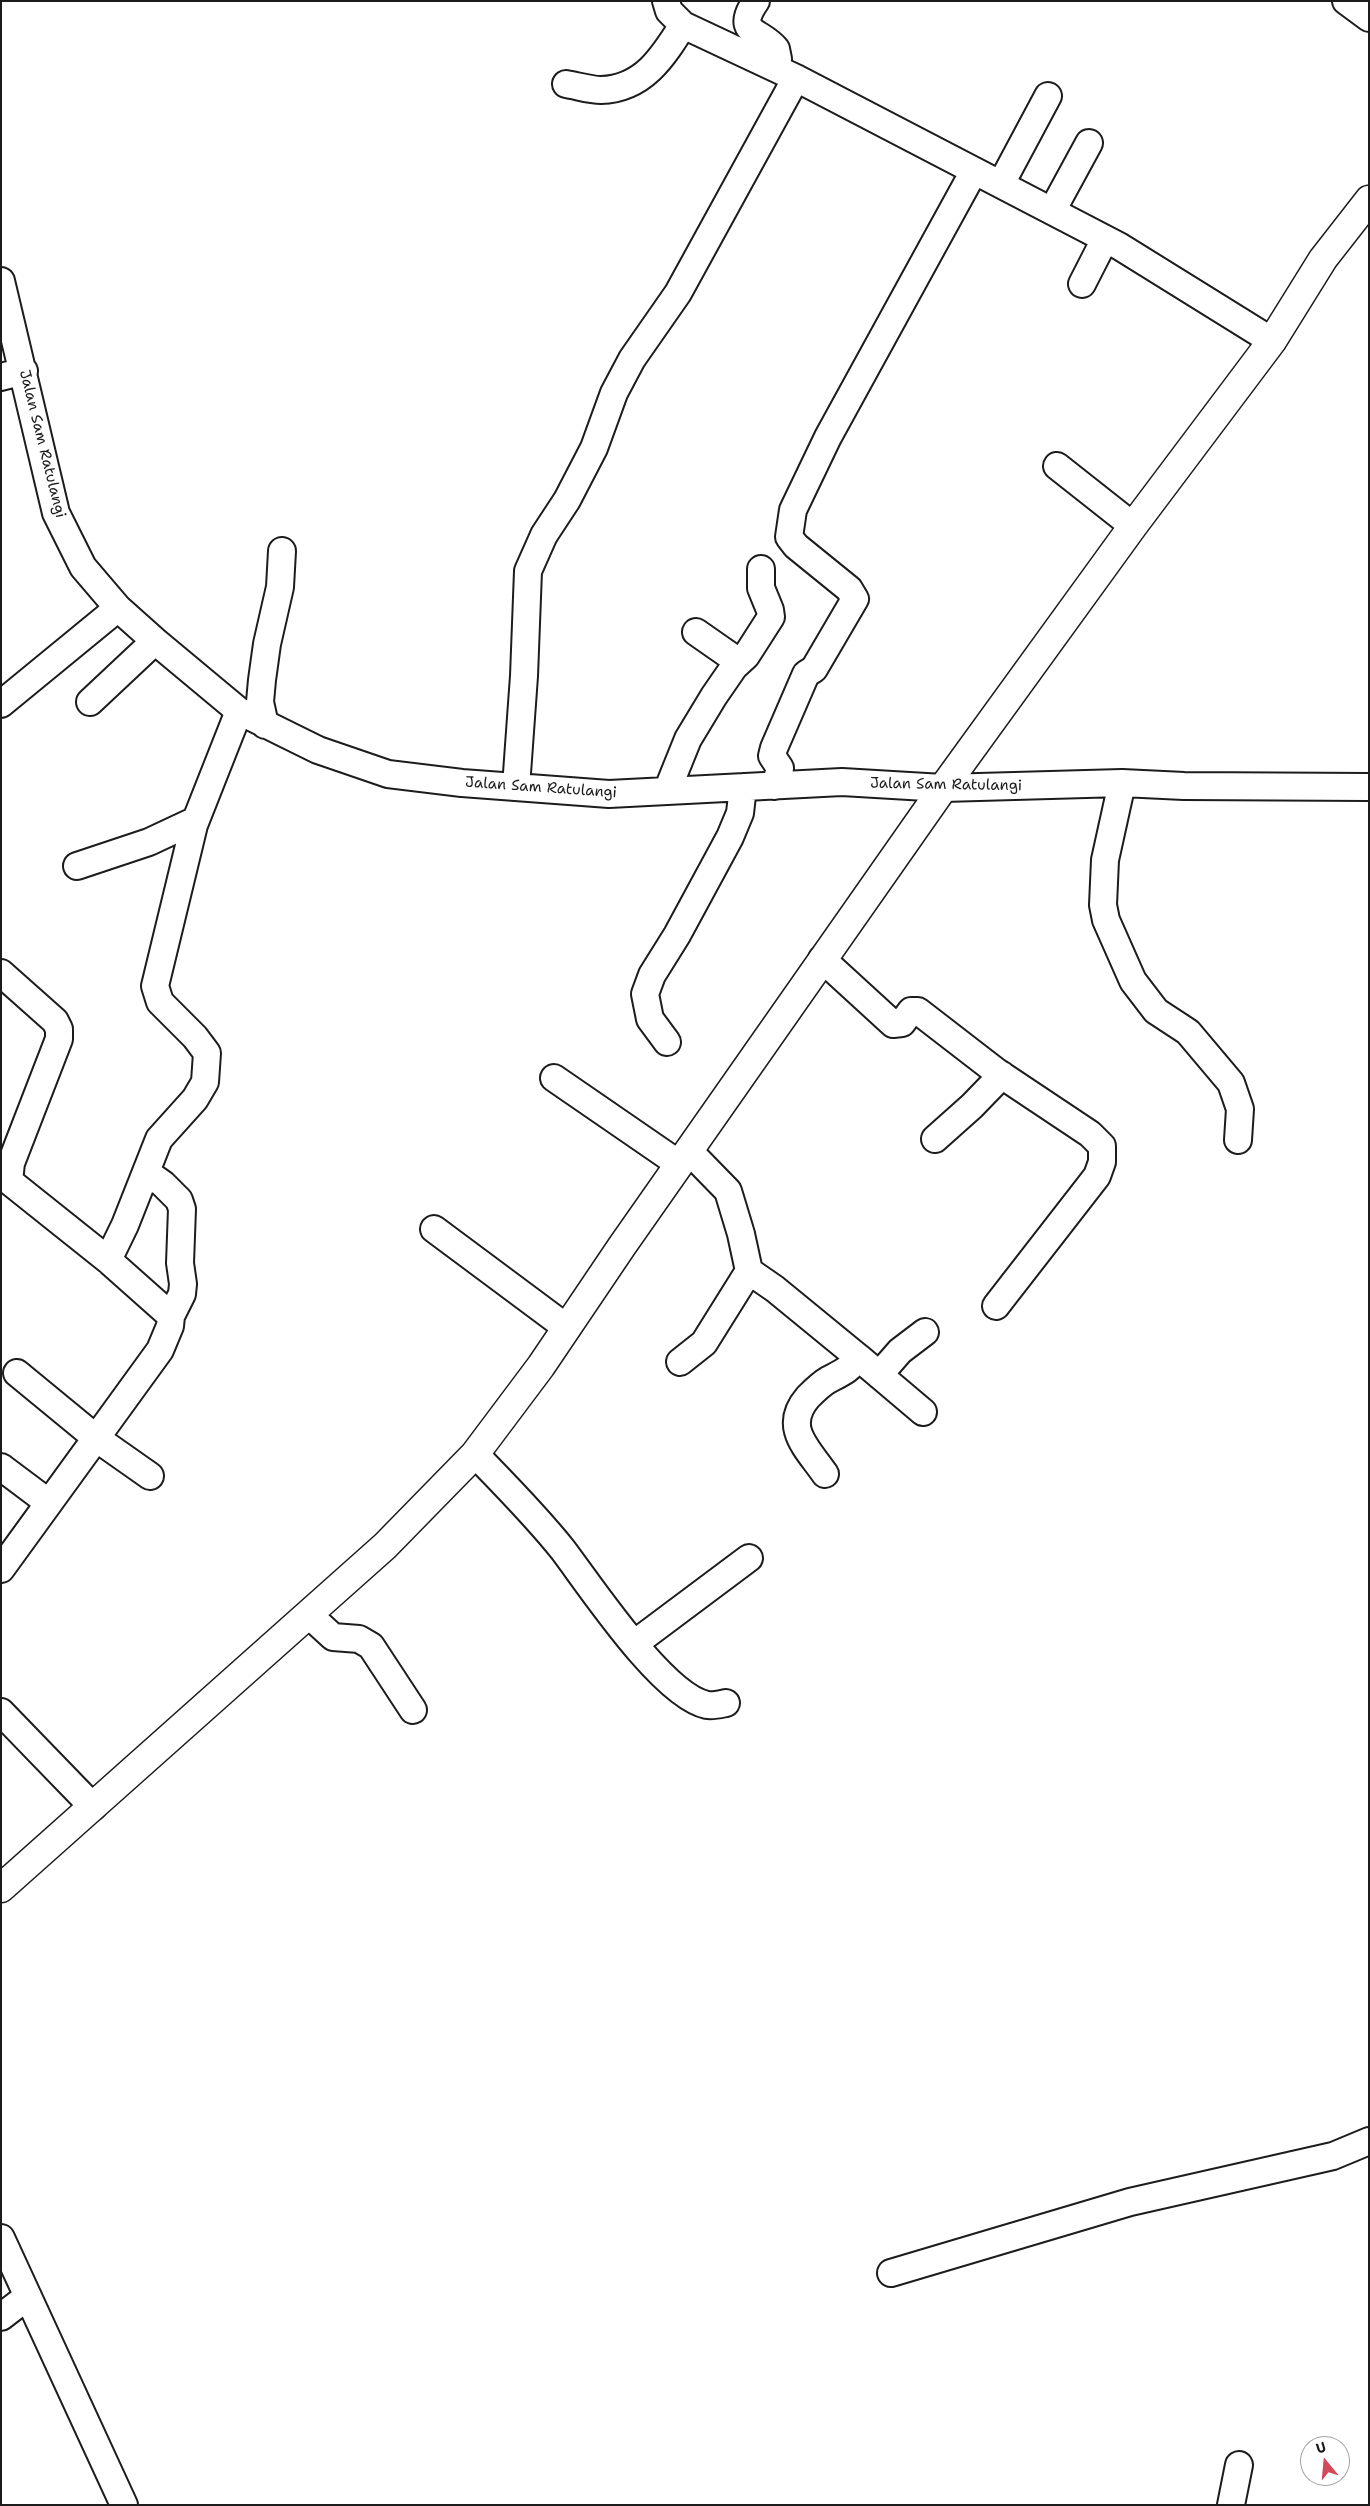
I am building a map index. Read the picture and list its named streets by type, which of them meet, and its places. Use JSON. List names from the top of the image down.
{
  "streets": {
    "street": ["Jalan Sam Ratulangi"]
  },
  "north": "top"
}
